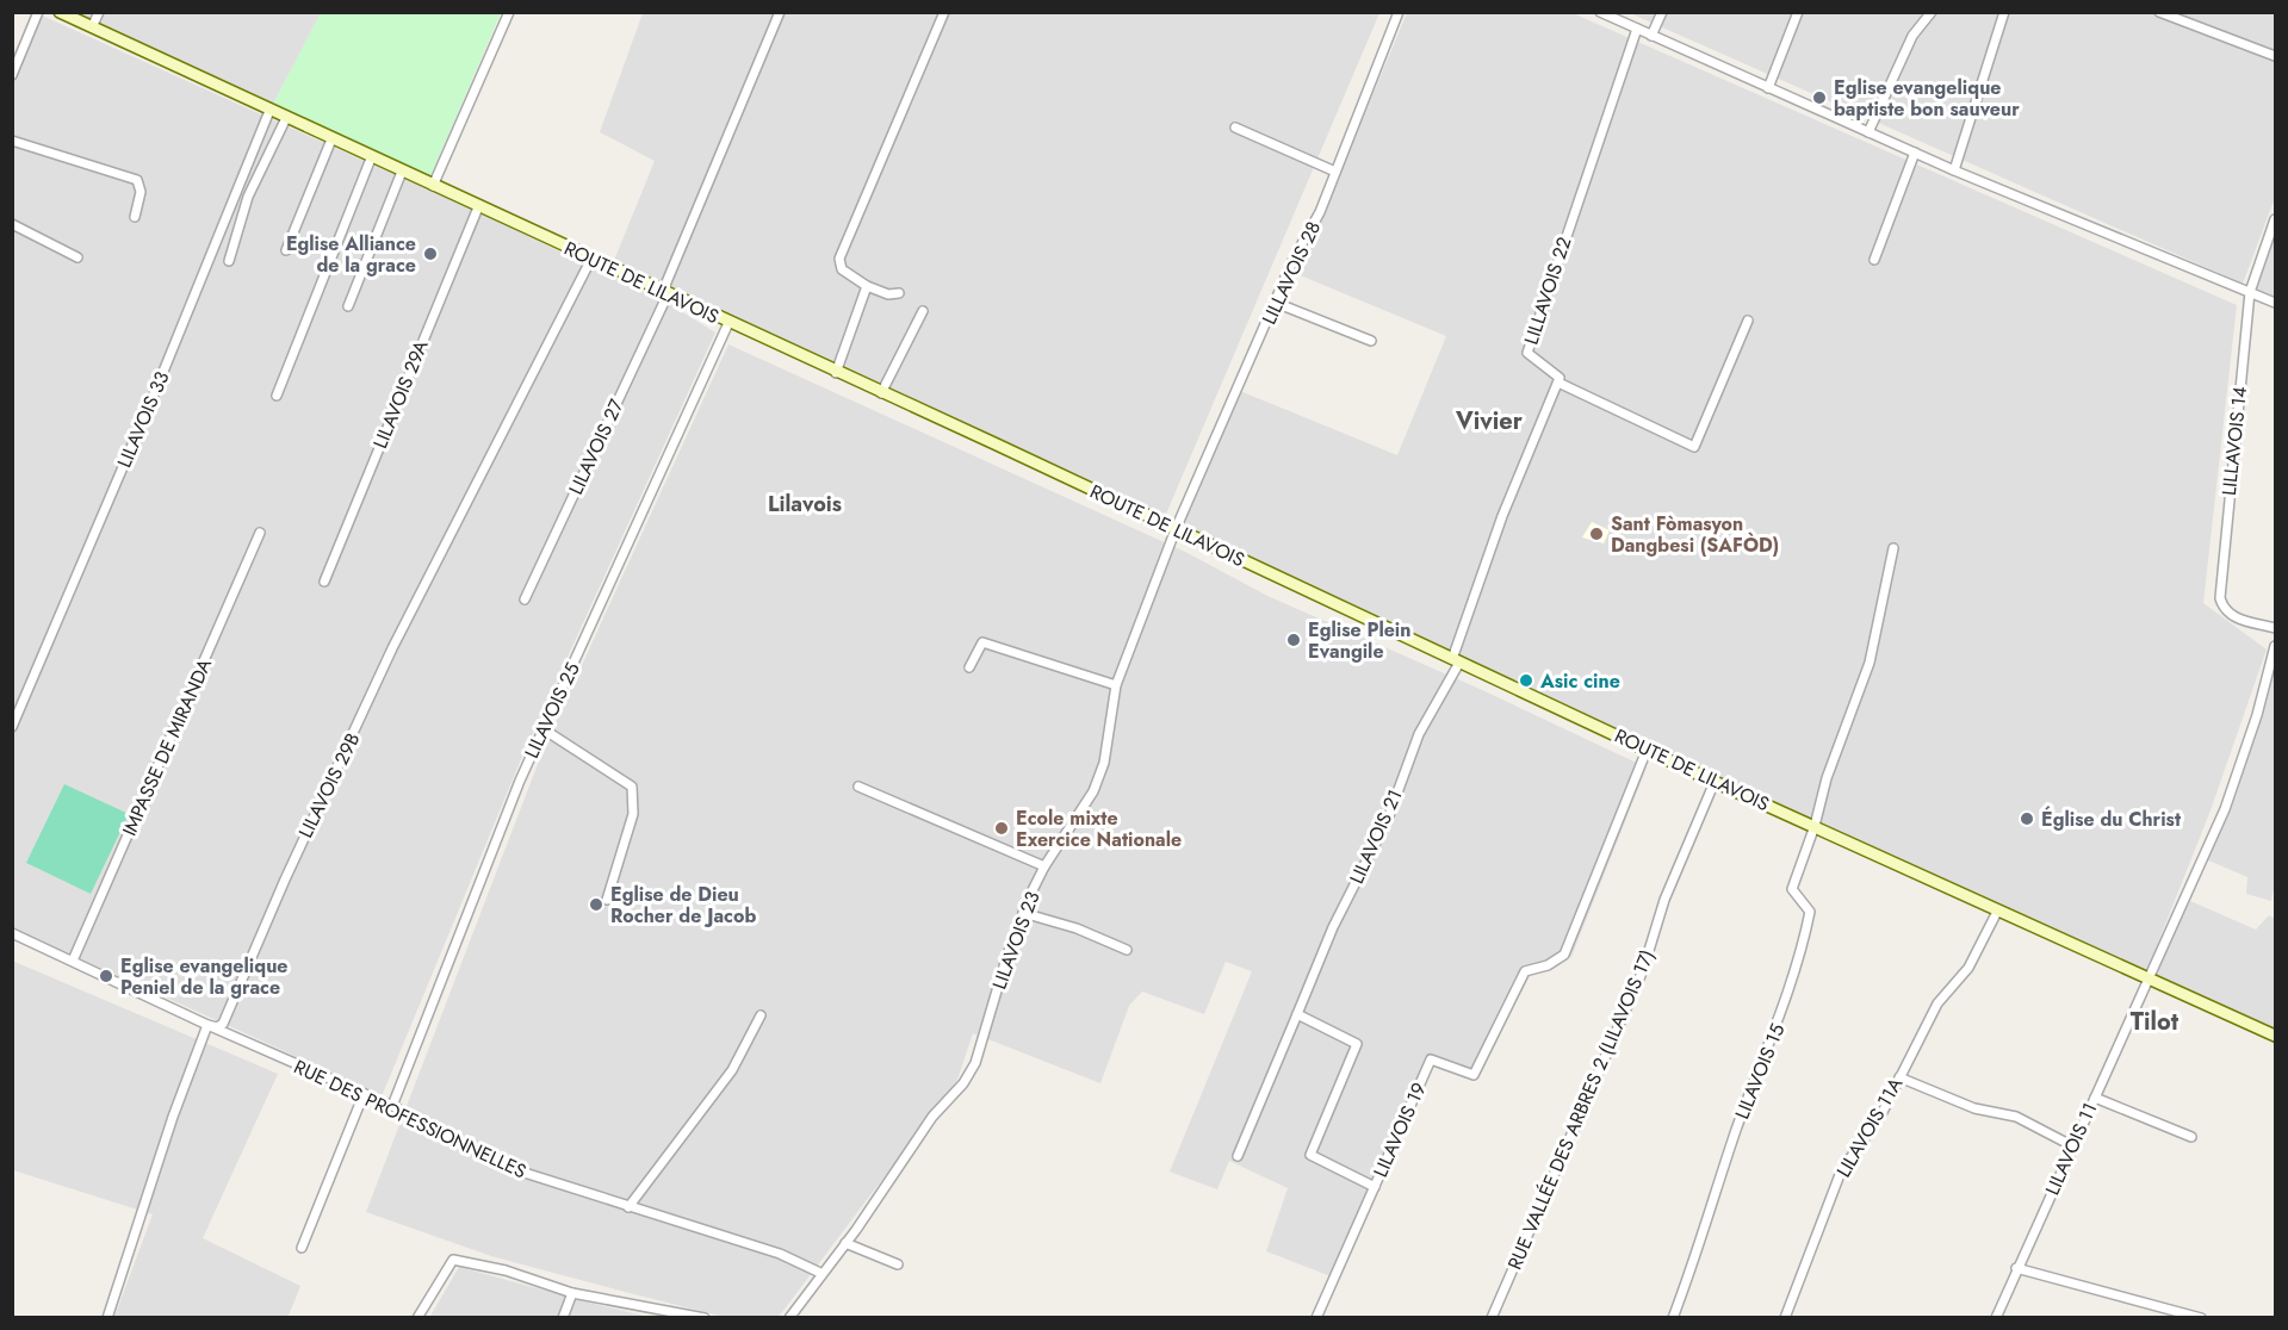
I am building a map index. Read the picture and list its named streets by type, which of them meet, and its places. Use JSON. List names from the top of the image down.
{
  "streets": {
    "main road": ["ROUTE DE LILAVOIS"],
    "street": [
      "LILLAVOIS 28",
      "LILLAVOIS 22",
      "LILAVOIS 29A",
      "LILAVOIS 33",
      "LILLAVOIS 14",
      "LILAVOIS 27",
      "LILAVOIS 25",
      "IMPASSE DE MIRANDA",
      "LILAVOIS 29B",
      "LILAVOIS 21",
      "LILAVOIS 23",
      "LILAVOIS 15",
      "RUE VALLÉE DES ARBRES 2 (LILAVOIS 17)",
      "RUE DES PROFESSIONNELLES",
      "LILAVOIS 11A",
      "LILAVOIS 19",
      "LILAVOIS 11"
    ]
  },
  "crossings": [
    ["LILLAVOIS 28", "ROUTE DE LILAVOIS"],
    ["LILLAVOIS 28", "LILAVOIS 23"],
    ["ROUTE DE LILAVOIS", "LILAVOIS 29A"],
    ["ROUTE DE LILAVOIS", "LILAVOIS 33"],
    ["ROUTE DE LILAVOIS", "LILAVOIS 27"],
    ["ROUTE DE LILAVOIS", "LILAVOIS 25"],
    ["ROUTE DE LILAVOIS", "LILAVOIS 29B"],
    ["ROUTE DE LILAVOIS", "LILAVOIS 21"],
    ["ROUTE DE LILAVOIS", "LILAVOIS 23"],
    ["ROUTE DE LILAVOIS", "LILAVOIS 15"],
    ["ROUTE DE LILAVOIS", "RUE VALLÉE DES ARBRES 2 (LILAVOIS 17)"],
    ["ROUTE DE LILAVOIS", "LILAVOIS 11A"],
    ["ROUTE DE LILAVOIS", "LILAVOIS 19"],
    ["ROUTE DE LILAVOIS", "LILAVOIS 11"],
    ["LILAVOIS 25", "RUE DES PROFESSIONNELLES"],
    ["IMPASSE DE MIRANDA", "RUE DES PROFESSIONNELLES"],
    ["LILAVOIS 29B", "RUE DES PROFESSIONNELLES"],
    ["LILAVOIS 23", "RUE DES PROFESSIONNELLES"]
  ],
  "districts": ["Vivier", "Lilavois", "Tilot"],
  "places": [
    "Eglise evangelique baptiste bon sauveur",
    "Eglise Alliance de la grace",
    "Sant Fòmasyon Dangbesi (SAFÒD)",
    "Eglise Plein Evangile",
    "Asic cine",
    "Église du Christ",
    "Ecole mixte Exercice Nationale",
    "Eglise de Dieu Rocher de Jacob",
    "Eglise evangelique Peniel de la grace"
  ]
}
